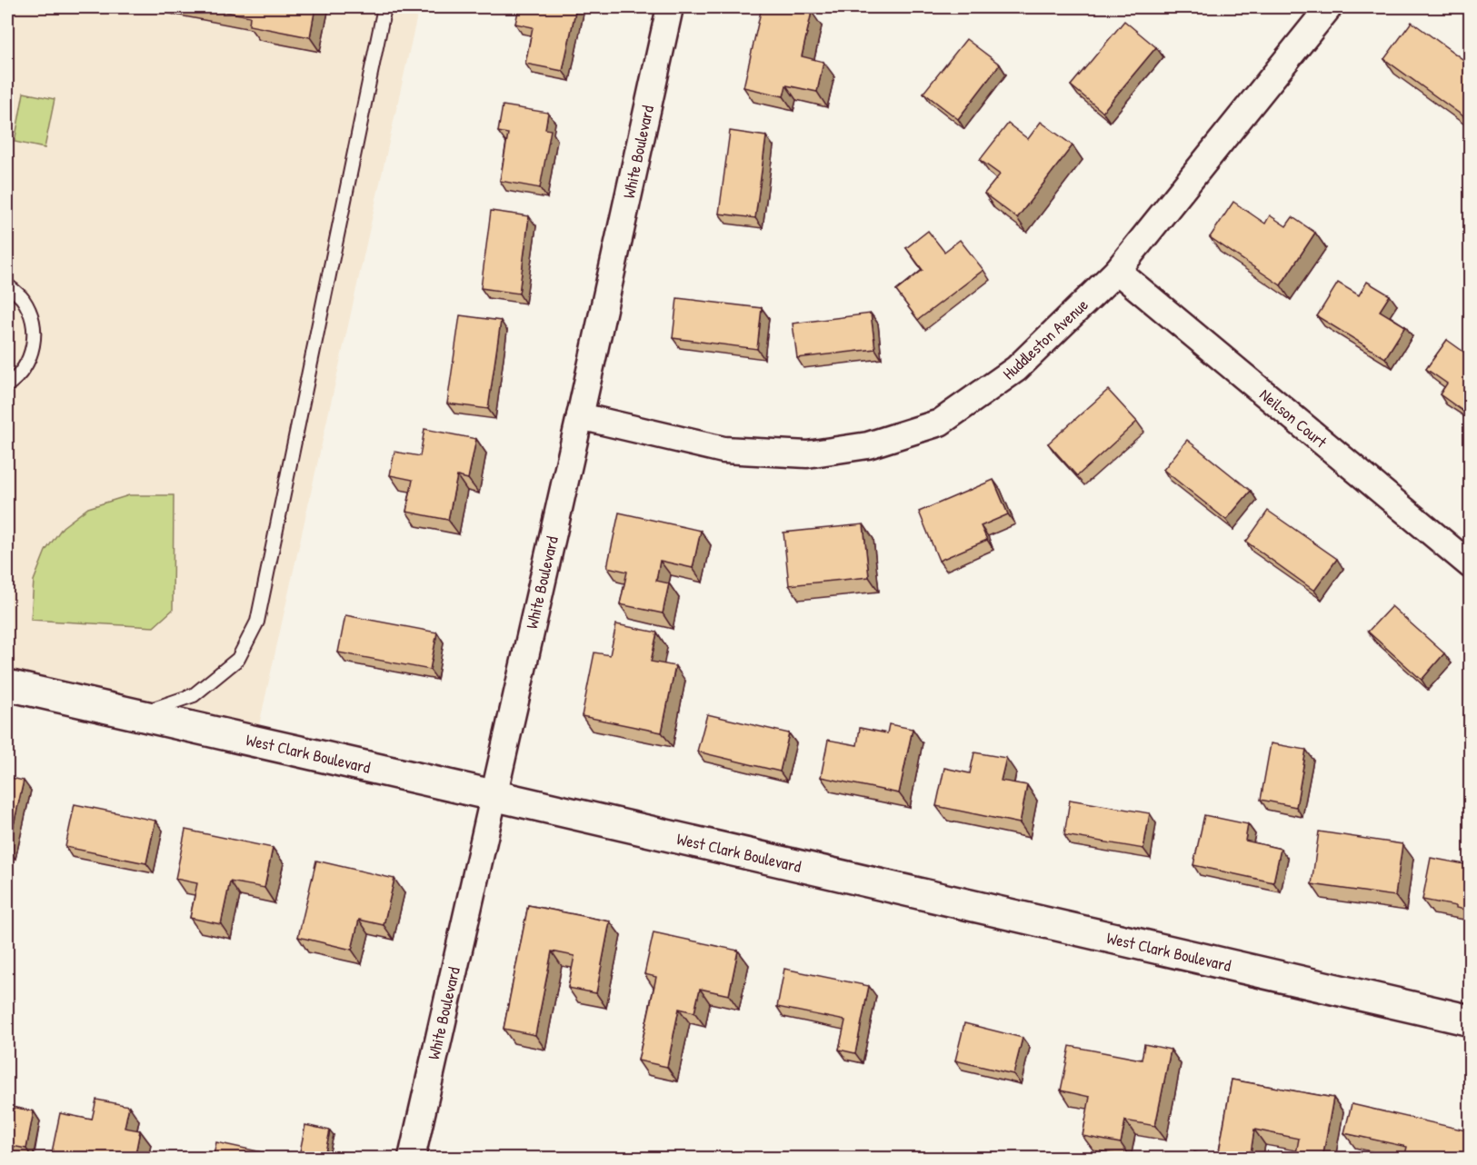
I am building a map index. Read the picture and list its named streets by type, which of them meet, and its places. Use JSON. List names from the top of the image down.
{
  "streets": {
    "street": [
      "White Boulevard",
      "Huddleston Avenue",
      "Neilson Court",
      "West Clark Boulevard"
    ]
  },
  "crossings": [
    ["White Boulevard", "Huddleston Avenue"],
    ["White Boulevard", "West Clark Boulevard"],
    ["Huddleston Avenue", "Neilson Court"]
  ]
}
